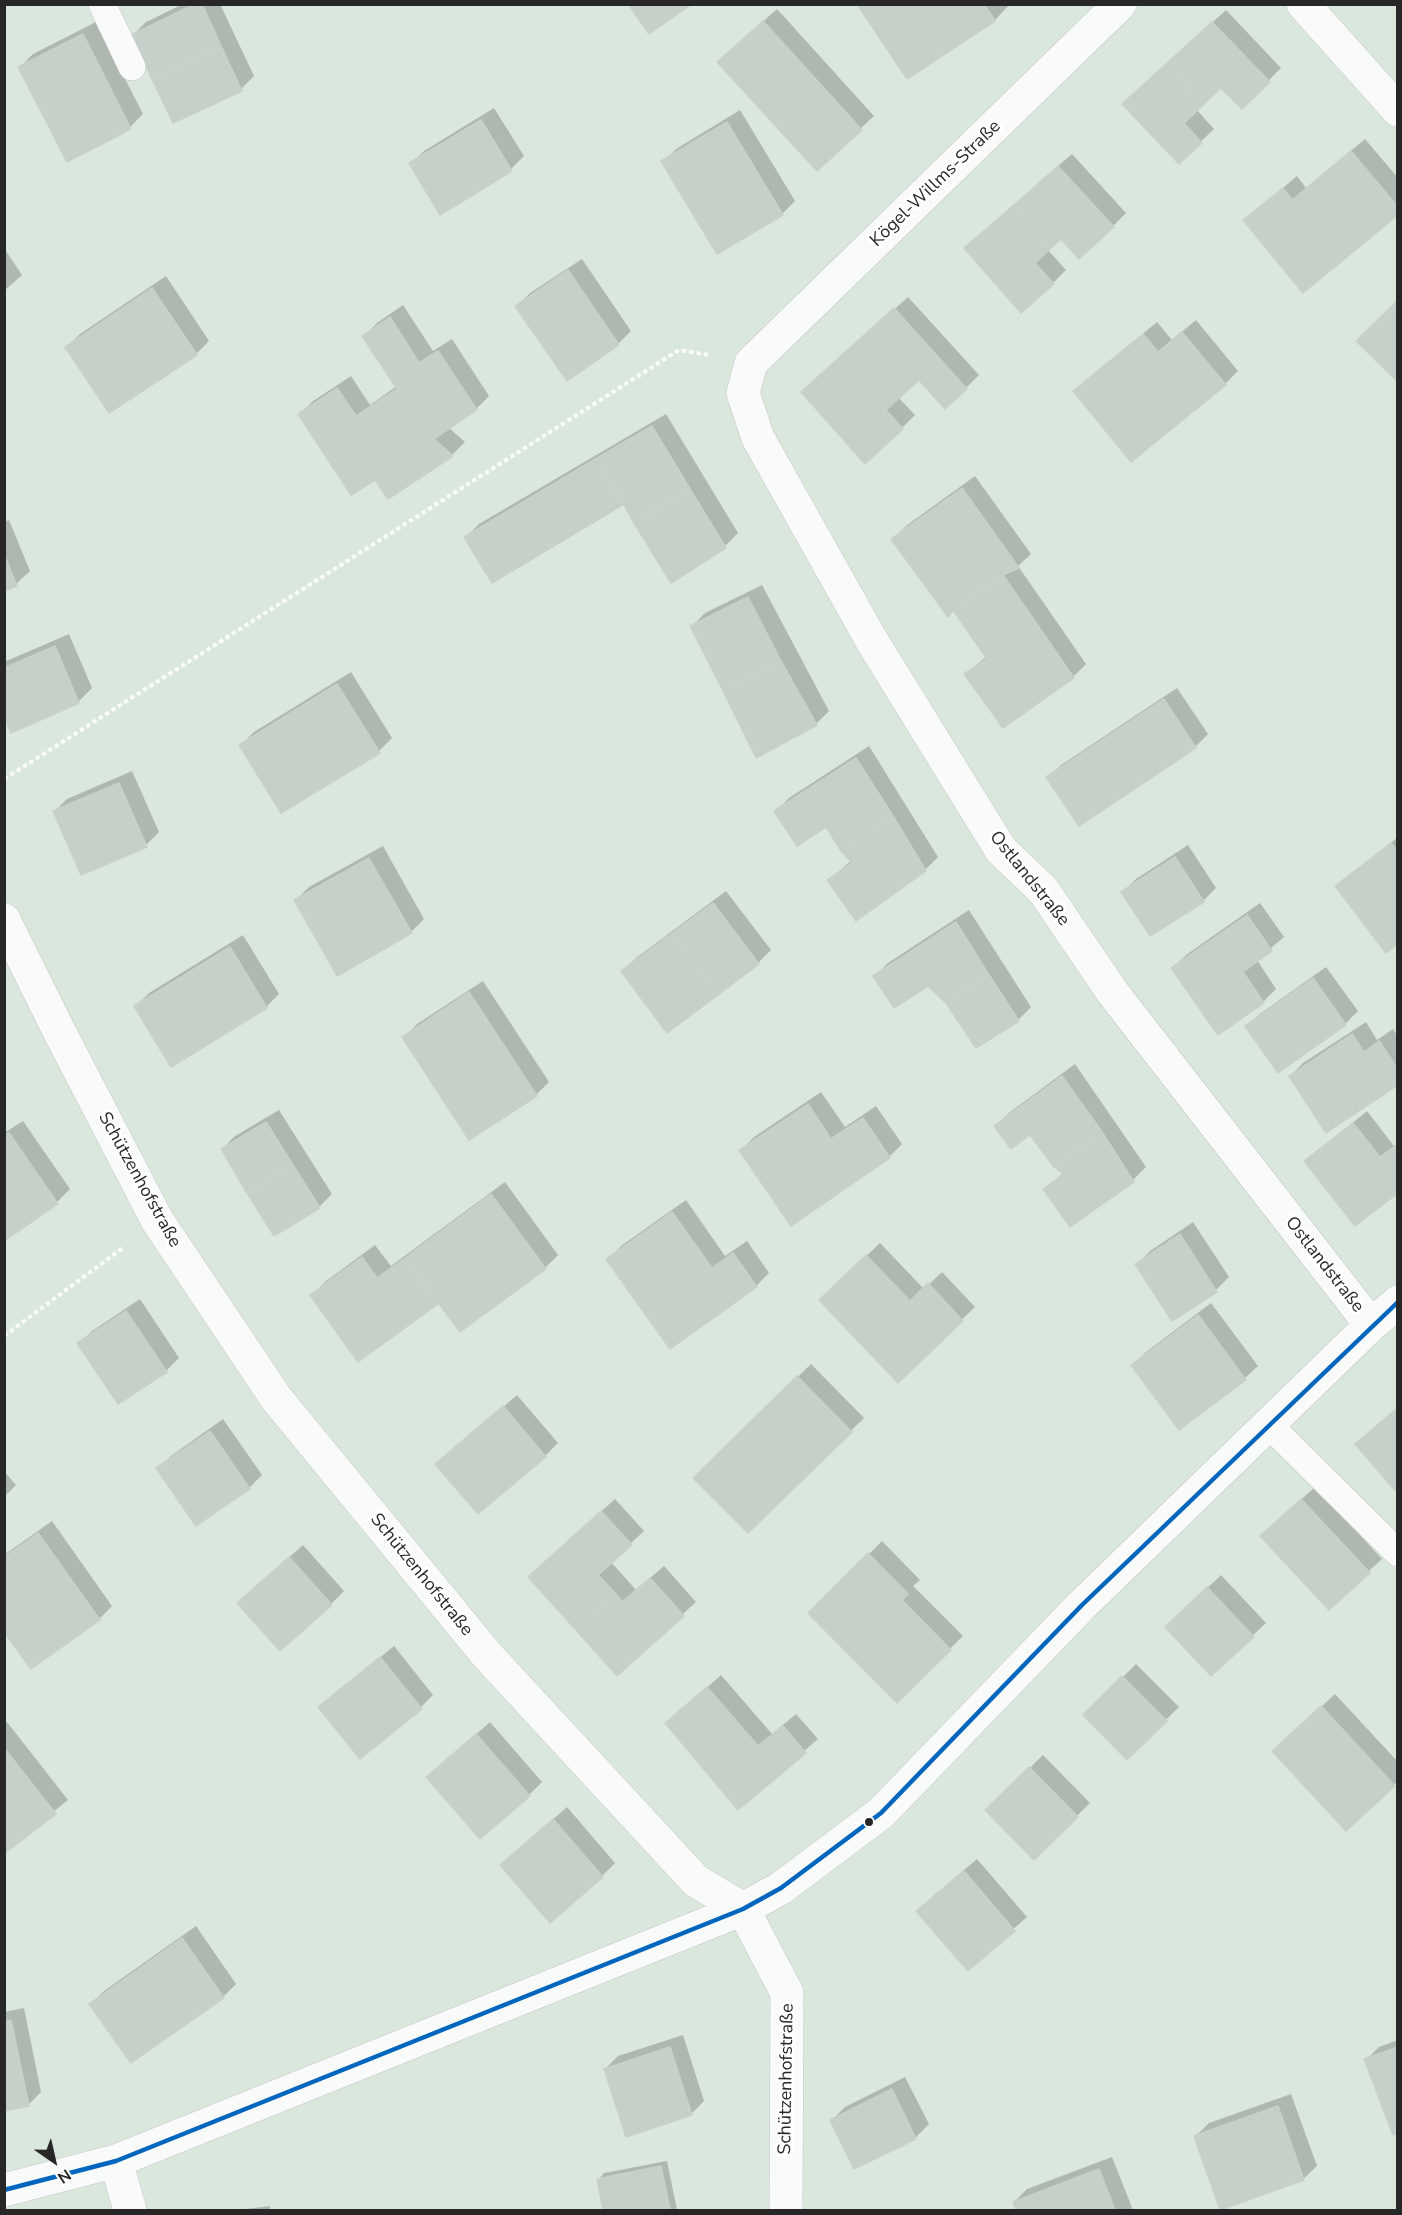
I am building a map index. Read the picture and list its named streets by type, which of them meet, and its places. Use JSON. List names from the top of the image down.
{
  "streets": {
    "street": ["Kögel-Willms-Straße", "Ostlandstraße", "Schützenhofstraße"]
  },
  "crossings": [
    ["Kögel-Willms-Straße", "Ostlandstraße"]
  ],
  "north": "bottom right"
}
